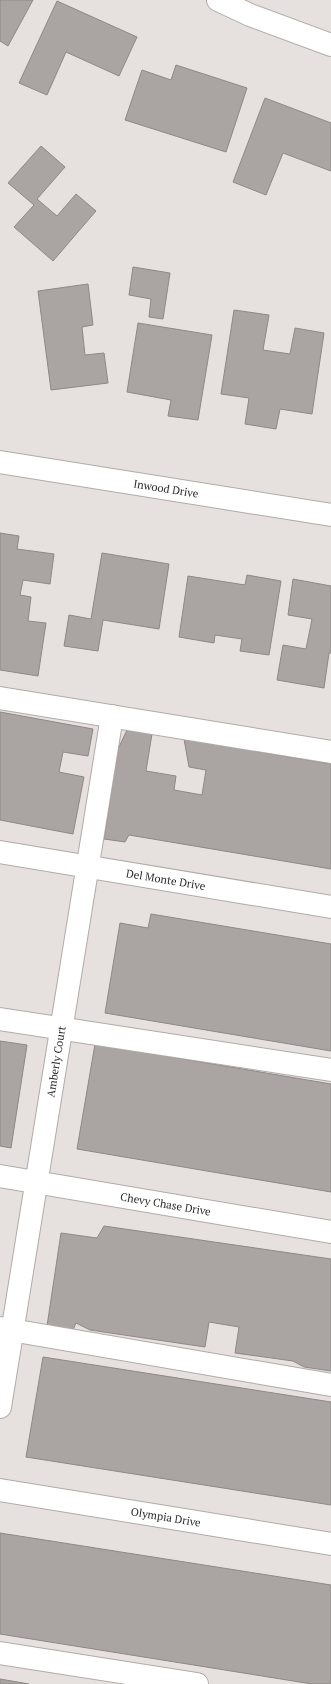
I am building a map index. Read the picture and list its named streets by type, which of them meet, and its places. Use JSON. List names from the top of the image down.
{
  "streets": {
    "street": [
      "Inwood Drive",
      "Del Monte Drive",
      "Amberly Court",
      "Chevy Chase Drive",
      "Olympia Drive"
    ]
  },
  "crossings": [
    ["Del Monte Drive", "Amberly Court"],
    ["Amberly Court", "Chevy Chase Drive"]
  ]
}
